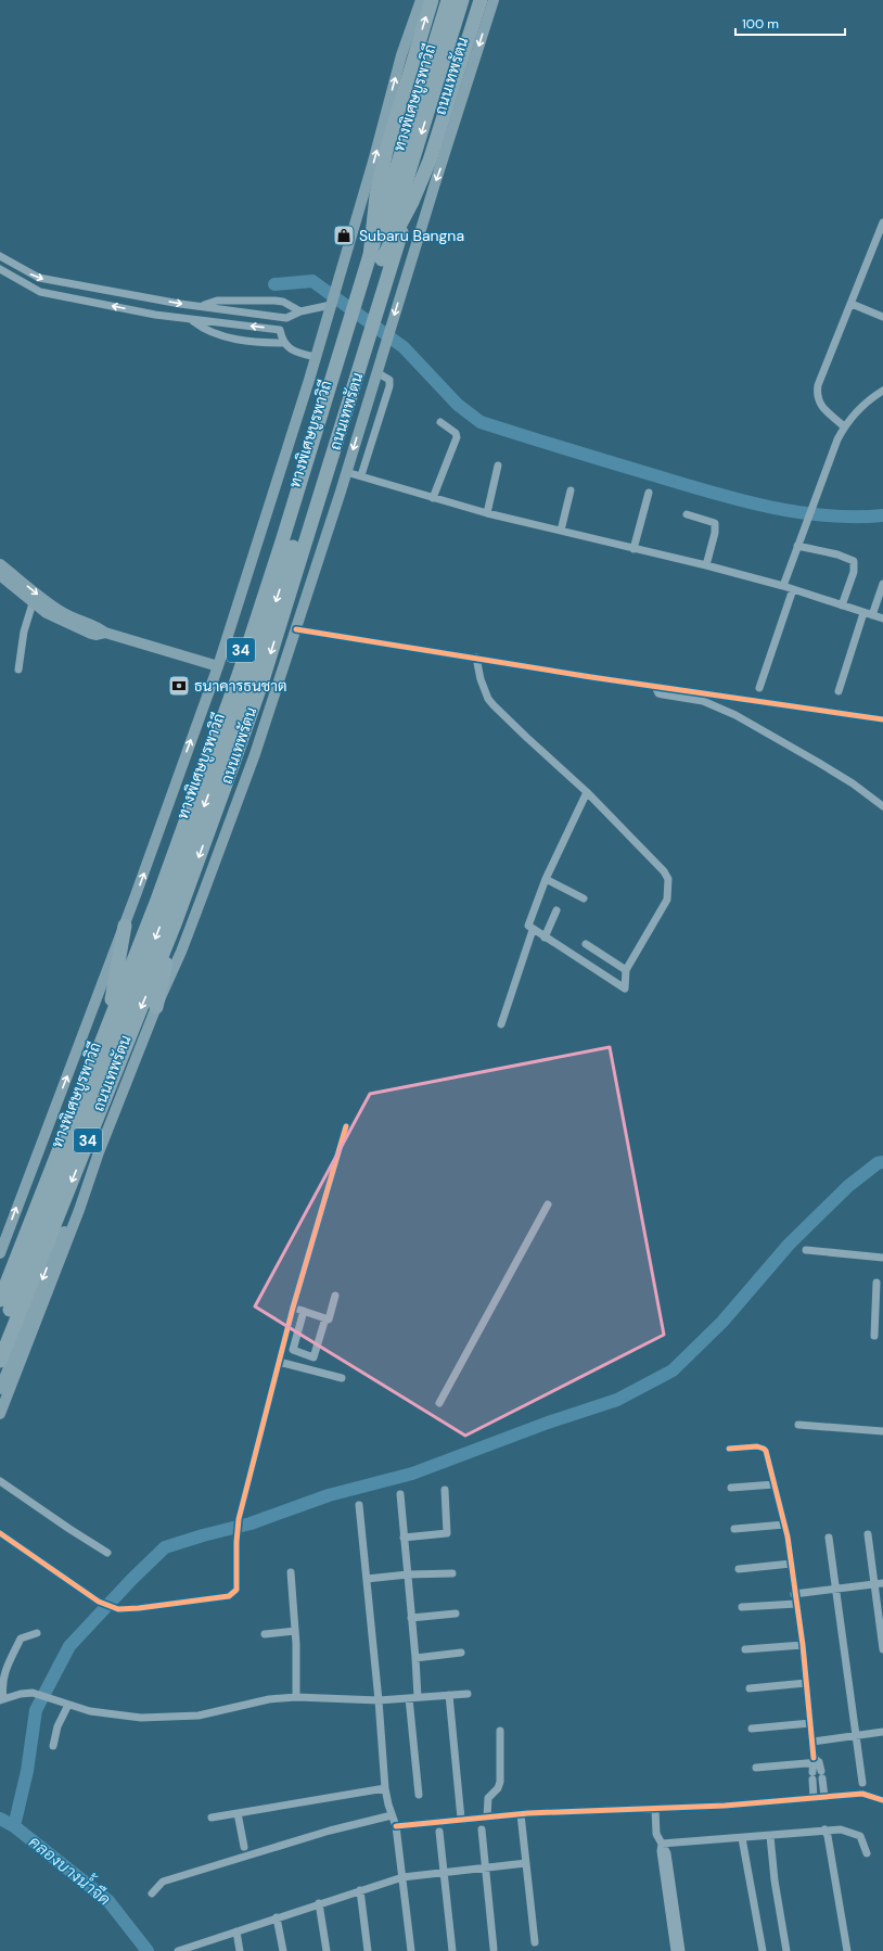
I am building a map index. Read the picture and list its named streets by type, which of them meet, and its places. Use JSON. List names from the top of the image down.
{
  "streets": {
    "highway": ["ถนนเทพรัตน", "ทางพิเศษบูรพาวิถี", "34"]
  },
  "water": ["คลองบางน้ำจืด"],
  "places": {
    "shop": ["Subaru Bangna"],
    "bank": ["ธนาคารธนชาต"]
  },
  "scale_bar": "100 m"
}
